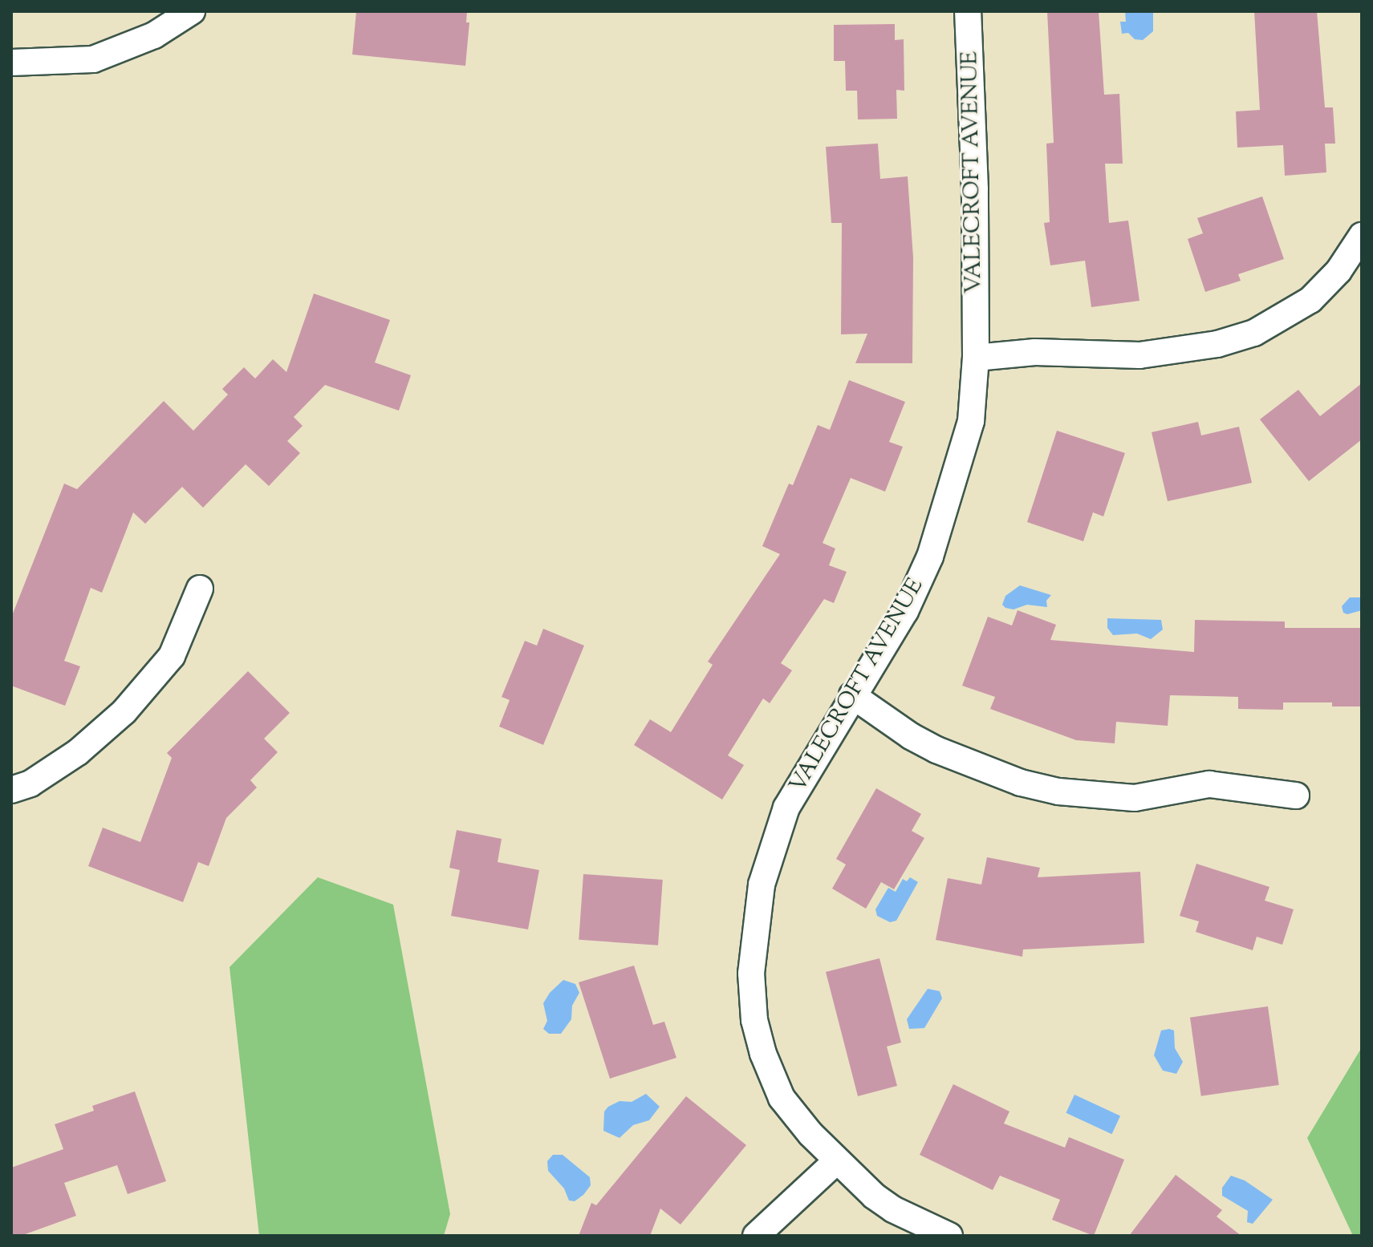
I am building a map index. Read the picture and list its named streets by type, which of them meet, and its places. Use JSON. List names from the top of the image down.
{
  "streets": {
    "street": ["VALECROFT AVENUE"]
  }
}
